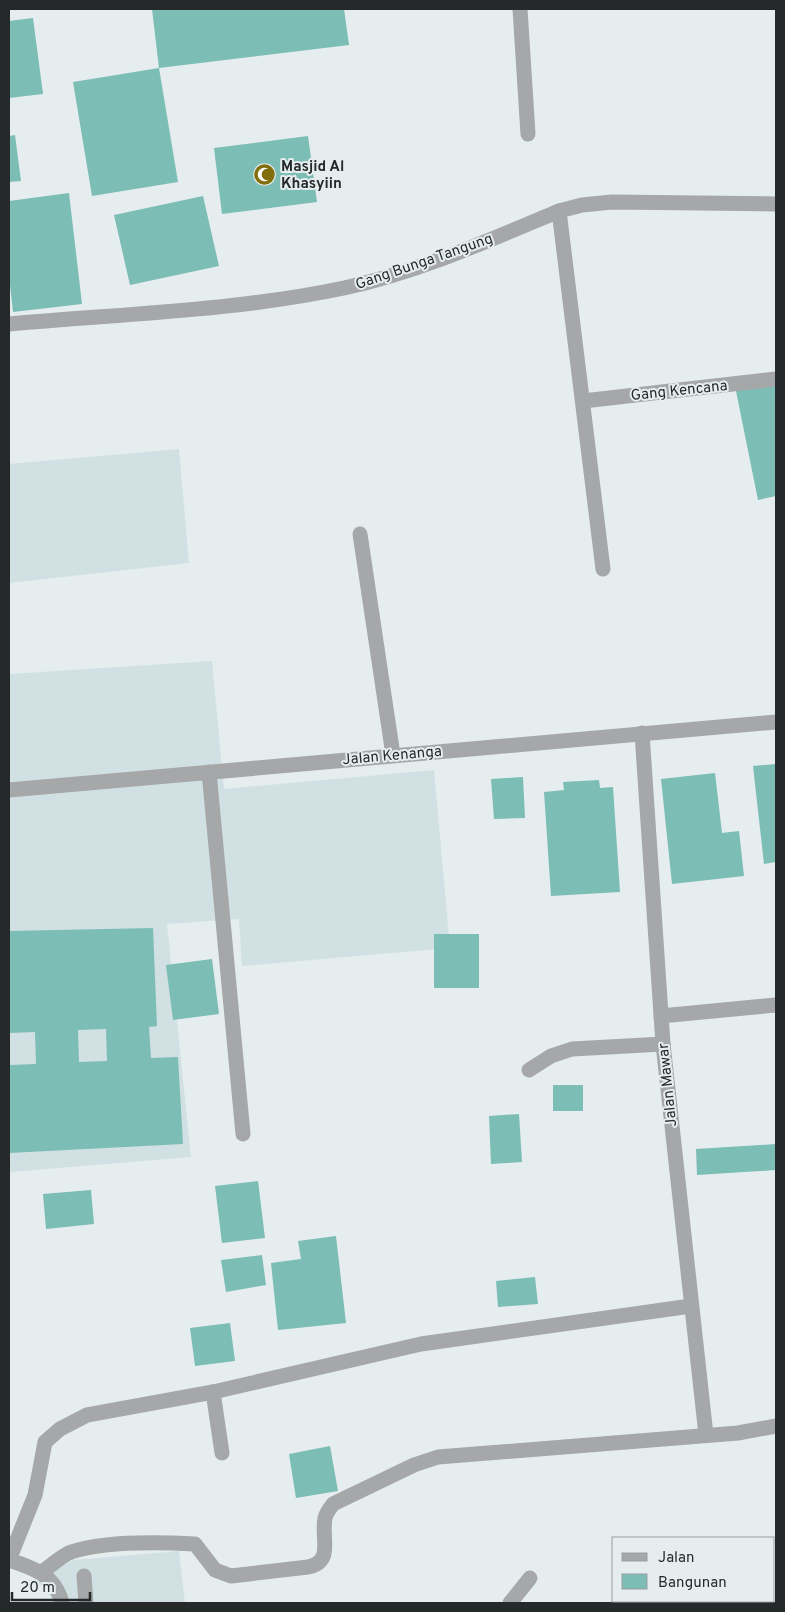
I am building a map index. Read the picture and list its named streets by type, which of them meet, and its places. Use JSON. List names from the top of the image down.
{
  "streets": {
    "street": [
      "Gang Bunga Tangung",
      "Gang Kencana",
      "Jalan Kenanga",
      "Jalan Mawar"
    ]
  },
  "crossings": [
    ["Jalan Kenanga", "Jalan Mawar"]
  ],
  "places": {
    "mosque": ["Masjid Al Khasyiin"]
  },
  "legend": ["Jalan", "Bangunan"],
  "scale_bar": "20 m"
}
